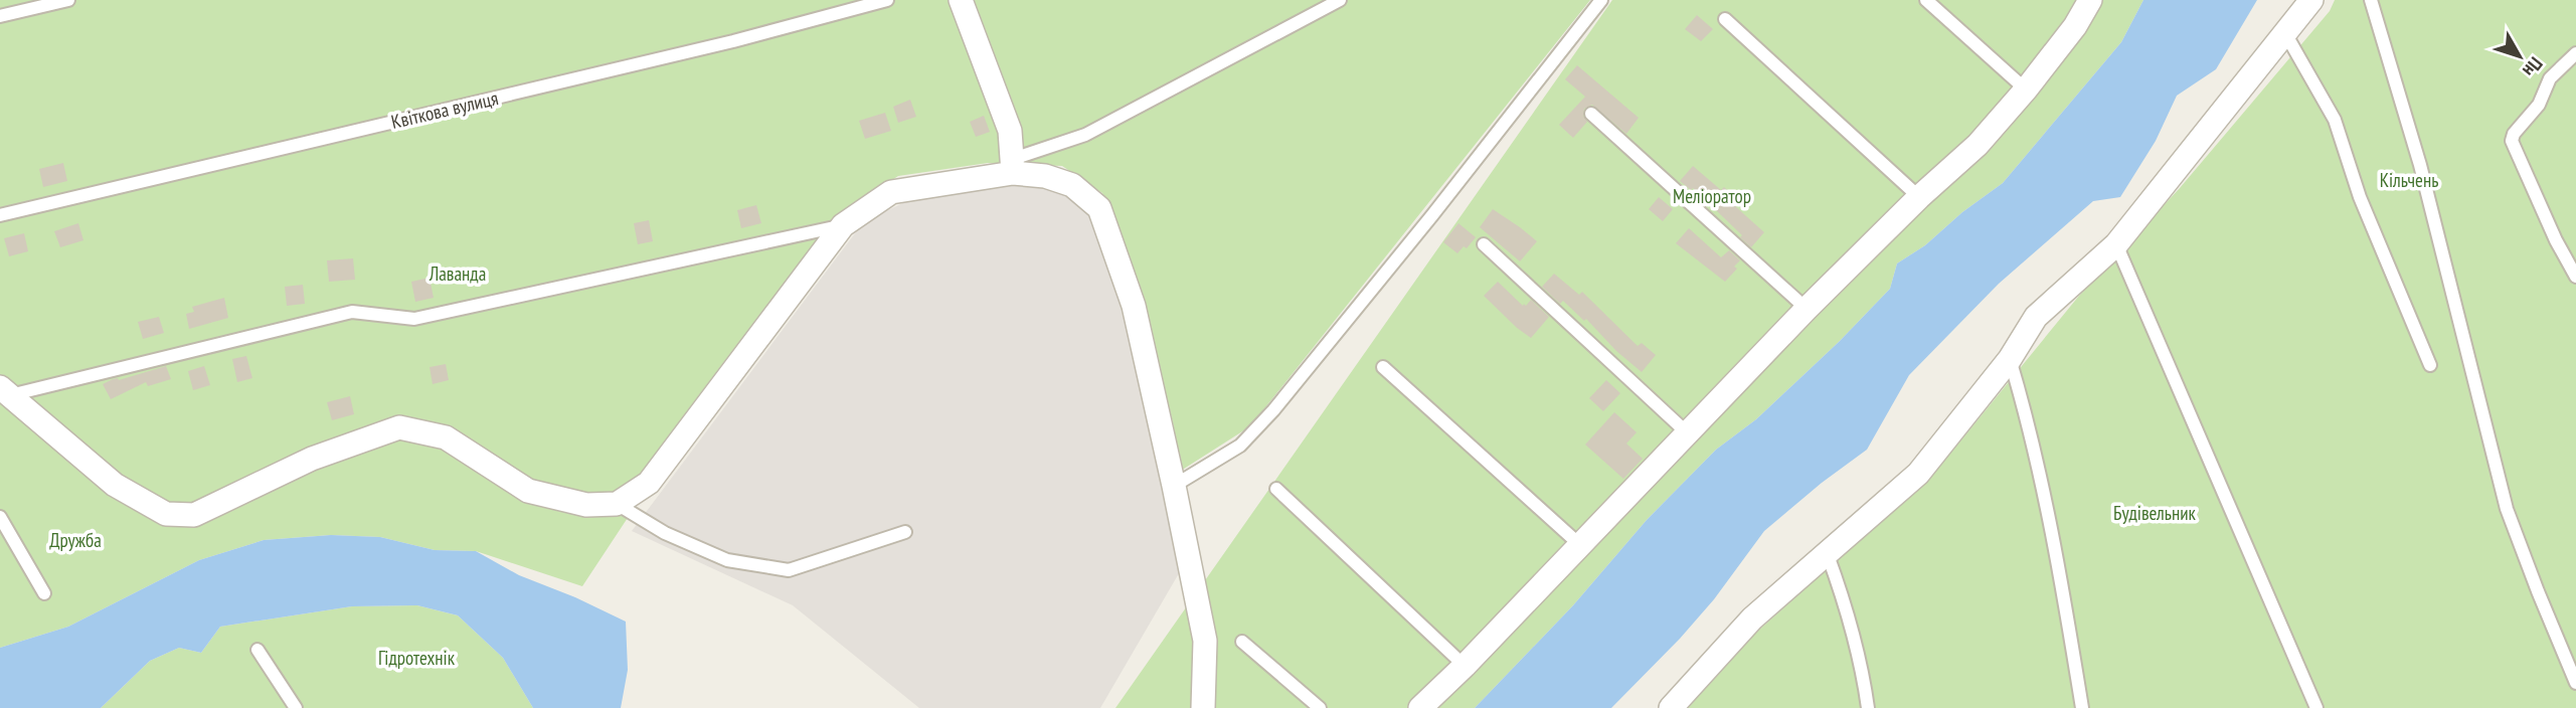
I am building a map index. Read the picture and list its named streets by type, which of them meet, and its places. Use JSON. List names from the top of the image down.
{
  "streets": {
    "lane": ["Квіткова вулиця"]
  },
  "parks": [
    "Кільчень",
    "Меліоратор",
    "Лаванда",
    "Будівельник",
    "Дружба",
    "Гідротехнік"
  ],
  "north": "bottom right"
}
